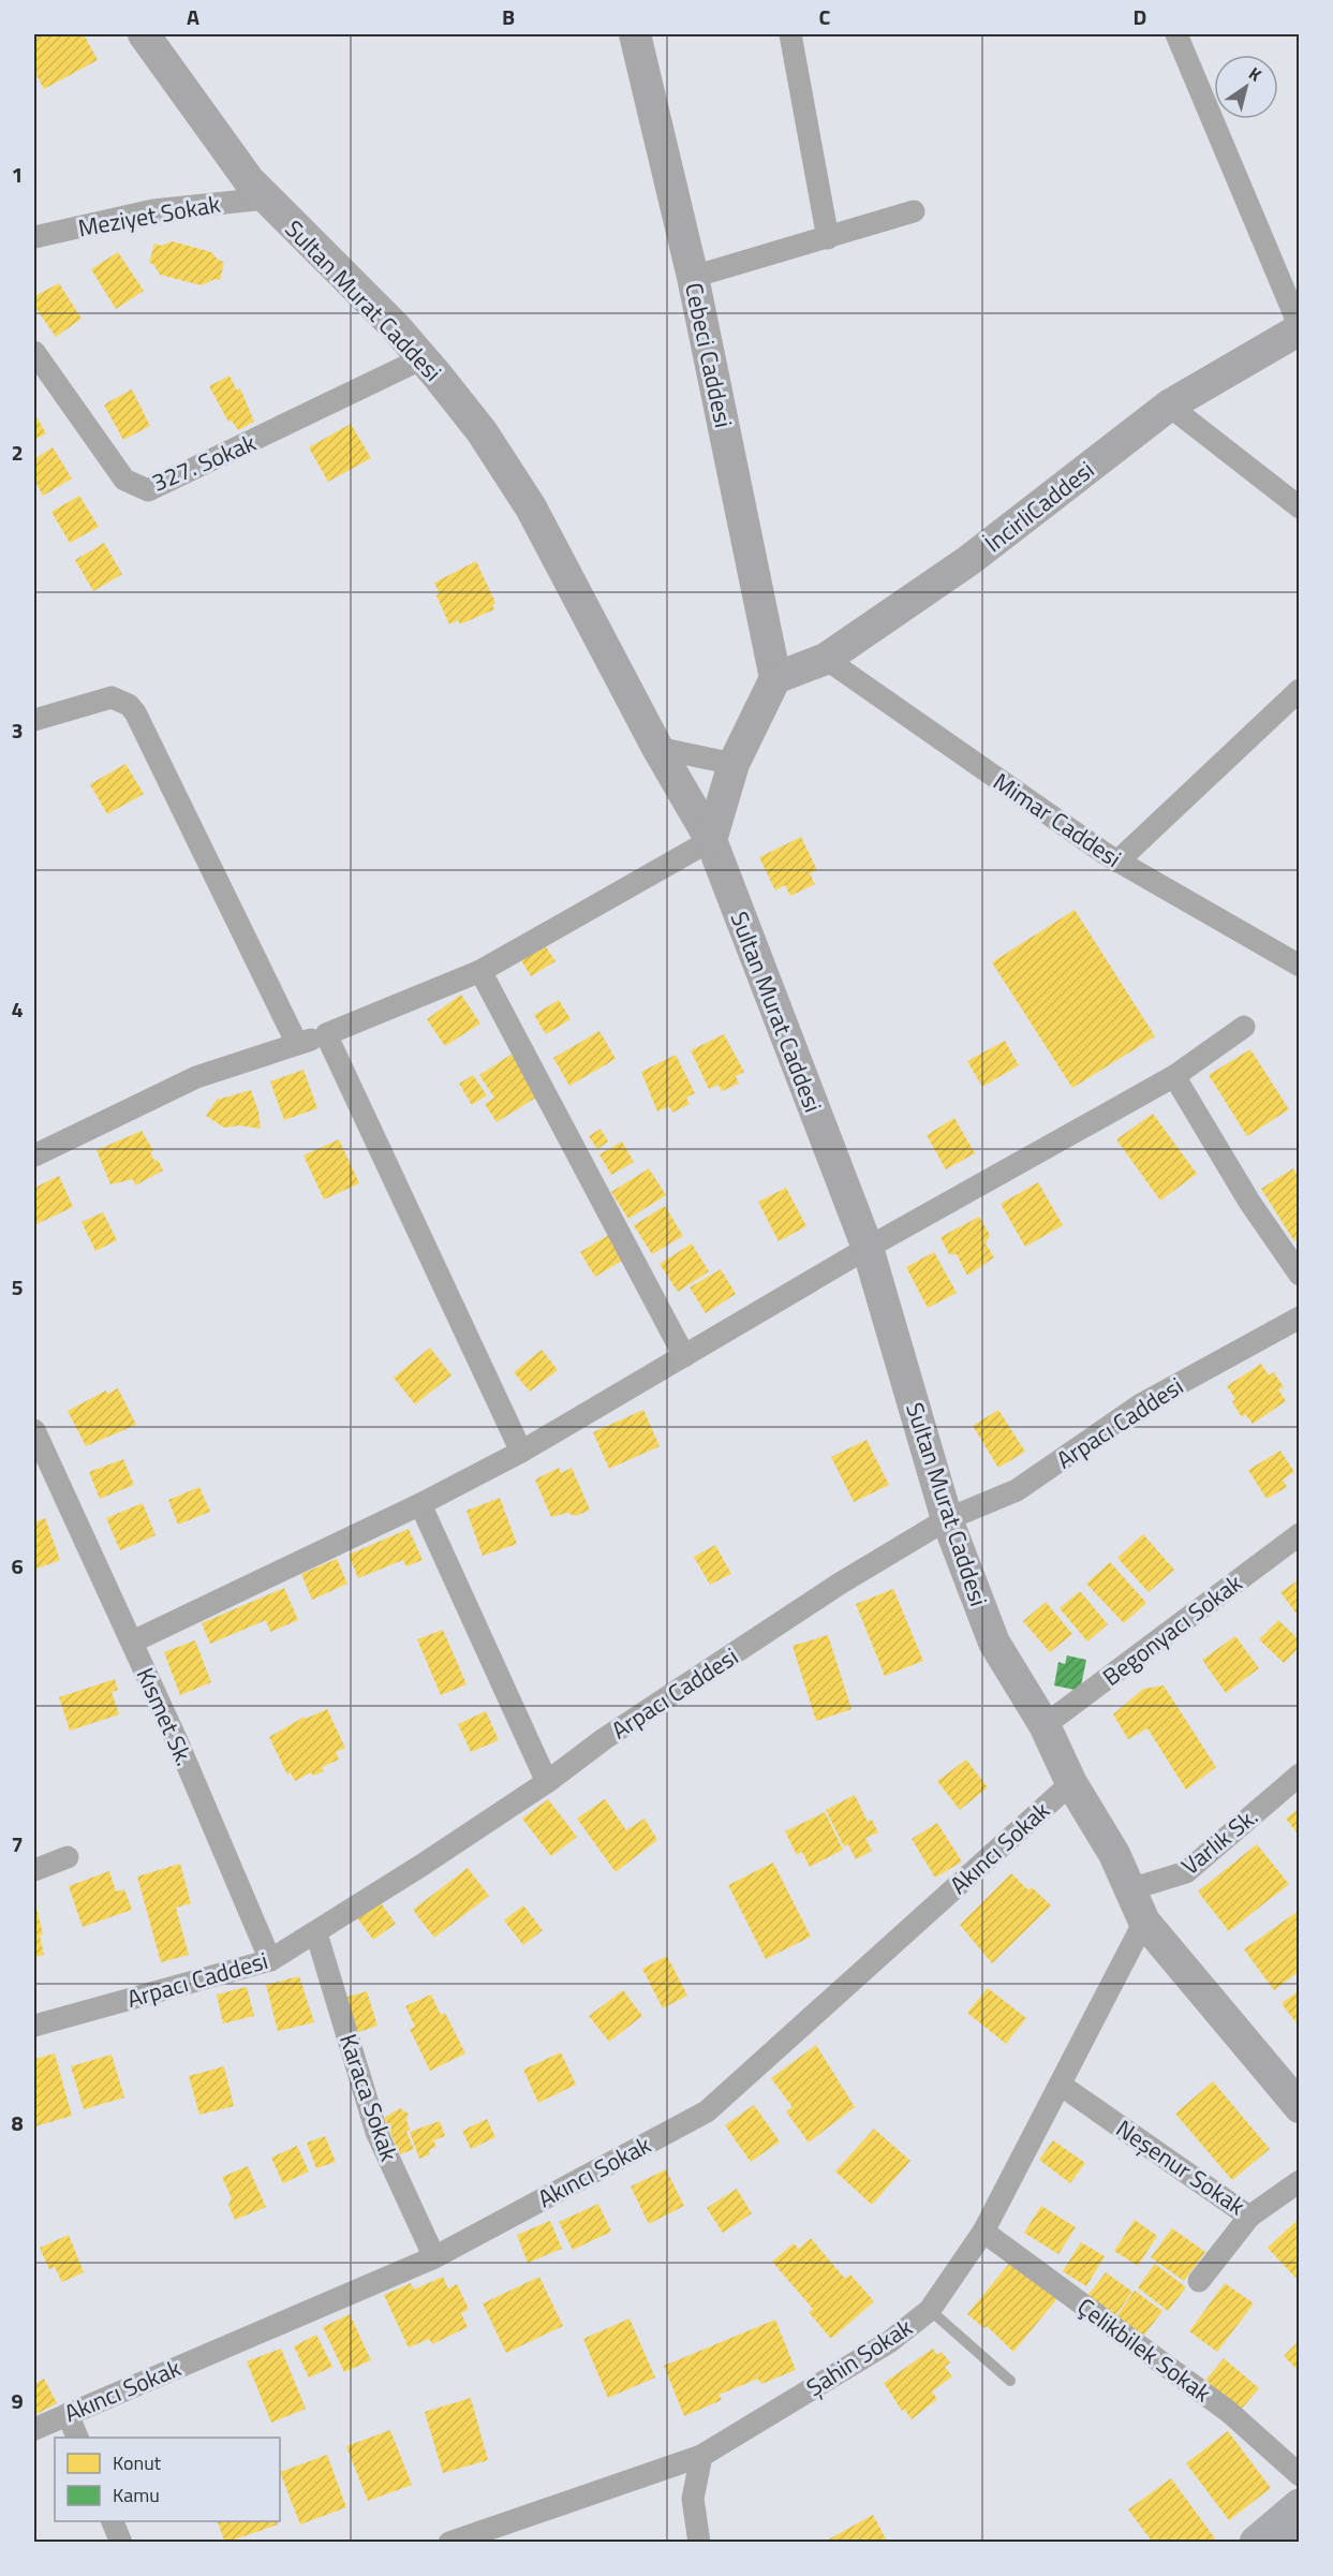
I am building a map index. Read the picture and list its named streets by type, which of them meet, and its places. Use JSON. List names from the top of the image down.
{
  "streets": {
    "street": [
      "Meziyet Sokak",
      "Sultan Murat Caddesi",
      "Cebeci Caddesi",
      "327. Sokak",
      "İncirliCaddesi",
      "Mimar Caddesi",
      "Arpacı Caddesi",
      "Begonyacı Sokak",
      "Kısmet Sk.",
      "Varlık Sk.",
      "Akıncı Sokak",
      "Karaca Sokak",
      "Neşenur Sokak",
      "Çelikbilek Sokak",
      "Şahin Sokak"
    ]
  },
  "crossings": [
    ["Meziyet Sokak", "Sultan Murat Caddesi"],
    ["Sultan Murat Caddesi", "327. Sokak"],
    ["Sultan Murat Caddesi", "Arpacı Caddesi"],
    ["Sultan Murat Caddesi", "Begonyacı Sokak"],
    ["Sultan Murat Caddesi", "Varlık Sk."],
    ["Sultan Murat Caddesi", "Akıncı Sokak"],
    ["Sultan Murat Caddesi", "Şahin Sokak"],
    ["Cebeci Caddesi", "İncirliCaddesi"],
    ["İncirliCaddesi", "Mimar Caddesi"],
    ["Arpacı Caddesi", "Kısmet Sk."],
    ["Arpacı Caddesi", "Karaca Sokak"],
    ["Akıncı Sokak", "Karaca Sokak"],
    ["Neşenur Sokak", "Şahin Sokak"],
    ["Çelikbilek Sokak", "Şahin Sokak"]
  ],
  "legend": ["Konut", "Kamu"],
  "north": "top right",
  "grid": {
    "columns": [
      "A",
      "B",
      "C",
      "D"
    ],
    "rows": [
      "1",
      "2",
      "3",
      "4",
      "5",
      "6",
      "7",
      "8",
      "9"
    ]
  }
}
